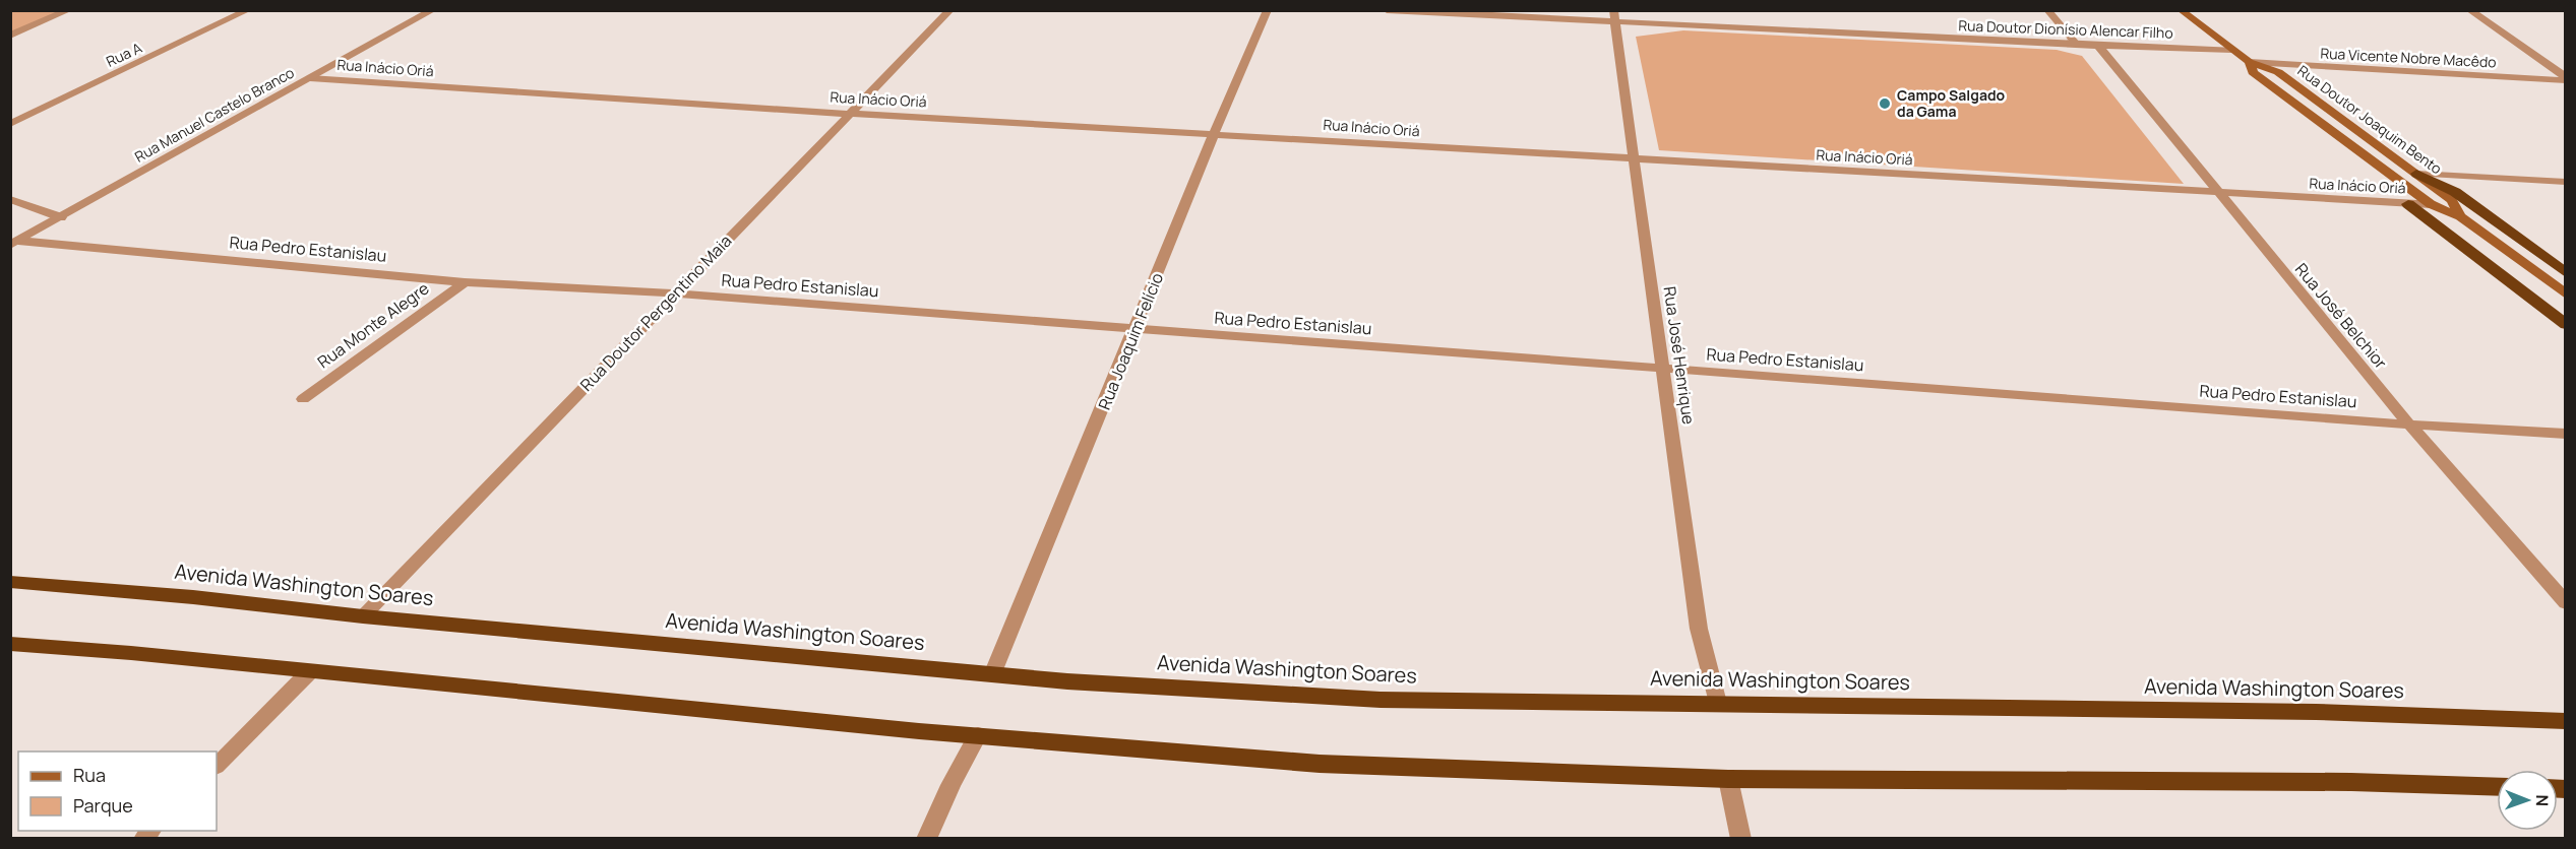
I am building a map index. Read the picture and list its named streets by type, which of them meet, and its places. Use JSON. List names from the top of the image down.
{
  "streets": {
    "highway": ["Avenida Washington Soares"],
    "main road": ["Rua Doutor Joaquim Bento"],
    "street": [
      "Rua Doutor Dionísio Alencar Filho",
      "Rua A",
      "Rua Vicente Nobre Macêdo",
      "Rua Inácio Oriá",
      "Rua Manuel Castelo Branco",
      "Rua Pedro Estanislau",
      "Rua Doutor Pergentino Maia",
      "Rua José Belchior",
      "Rua Monte Alegre",
      "Rua Joaquim Felício",
      "Rua José Henrique"
    ]
  },
  "crossings": [
    ["Rua Doutor Dionísio Alencar Filho", "Rua Doutor Joaquim Bento"],
    ["Rua Doutor Dionísio Alencar Filho", "Rua José Belchior"],
    ["Rua Doutor Dionísio Alencar Filho", "Rua José Henrique"],
    ["Rua Vicente Nobre Macêdo", "Rua Doutor Joaquim Bento"],
    ["Rua Inácio Oriá", "Rua Manuel Castelo Branco"],
    ["Rua Inácio Oriá", "Rua Doutor Joaquim Bento"],
    ["Rua Inácio Oriá", "Rua Doutor Pergentino Maia"],
    ["Rua Inácio Oriá", "Rua José Belchior"],
    ["Rua Inácio Oriá", "Rua Joaquim Felício"],
    ["Rua Inácio Oriá", "Rua José Henrique"],
    ["Rua Manuel Castelo Branco", "Rua Pedro Estanislau"],
    ["Rua Pedro Estanislau", "Rua Doutor Pergentino Maia"],
    ["Rua Pedro Estanislau", "Rua José Belchior"],
    ["Rua Pedro Estanislau", "Rua Monte Alegre"],
    ["Rua Pedro Estanislau", "Rua Joaquim Felício"],
    ["Rua Pedro Estanislau", "Rua José Henrique"],
    ["Rua Doutor Pergentino Maia", "Avenida Washington Soares"],
    ["Rua Joaquim Felício", "Avenida Washington Soares"],
    ["Rua José Henrique", "Avenida Washington Soares"]
  ],
  "places": ["Campo Salgado da Gama"],
  "legend": ["Rua", "Parque"],
  "north": "right"
}
